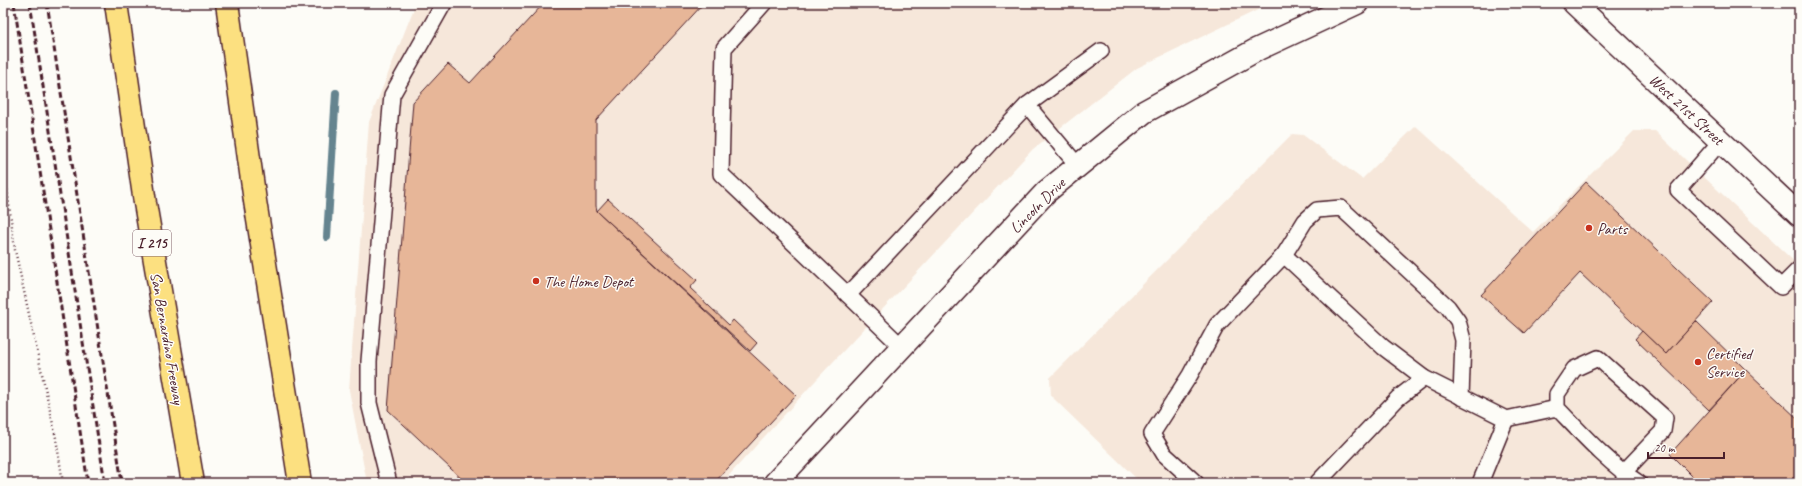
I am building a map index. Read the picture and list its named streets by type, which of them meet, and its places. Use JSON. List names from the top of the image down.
{
  "streets": {
    "highway": ["I 215", "San Bernardino Freeway"],
    "street": ["West 21st Street", "Lincoln Drive"]
  },
  "places": ["Parts", "The Home Depot", "Certified Service"],
  "scale_bar": "20 m"
}
